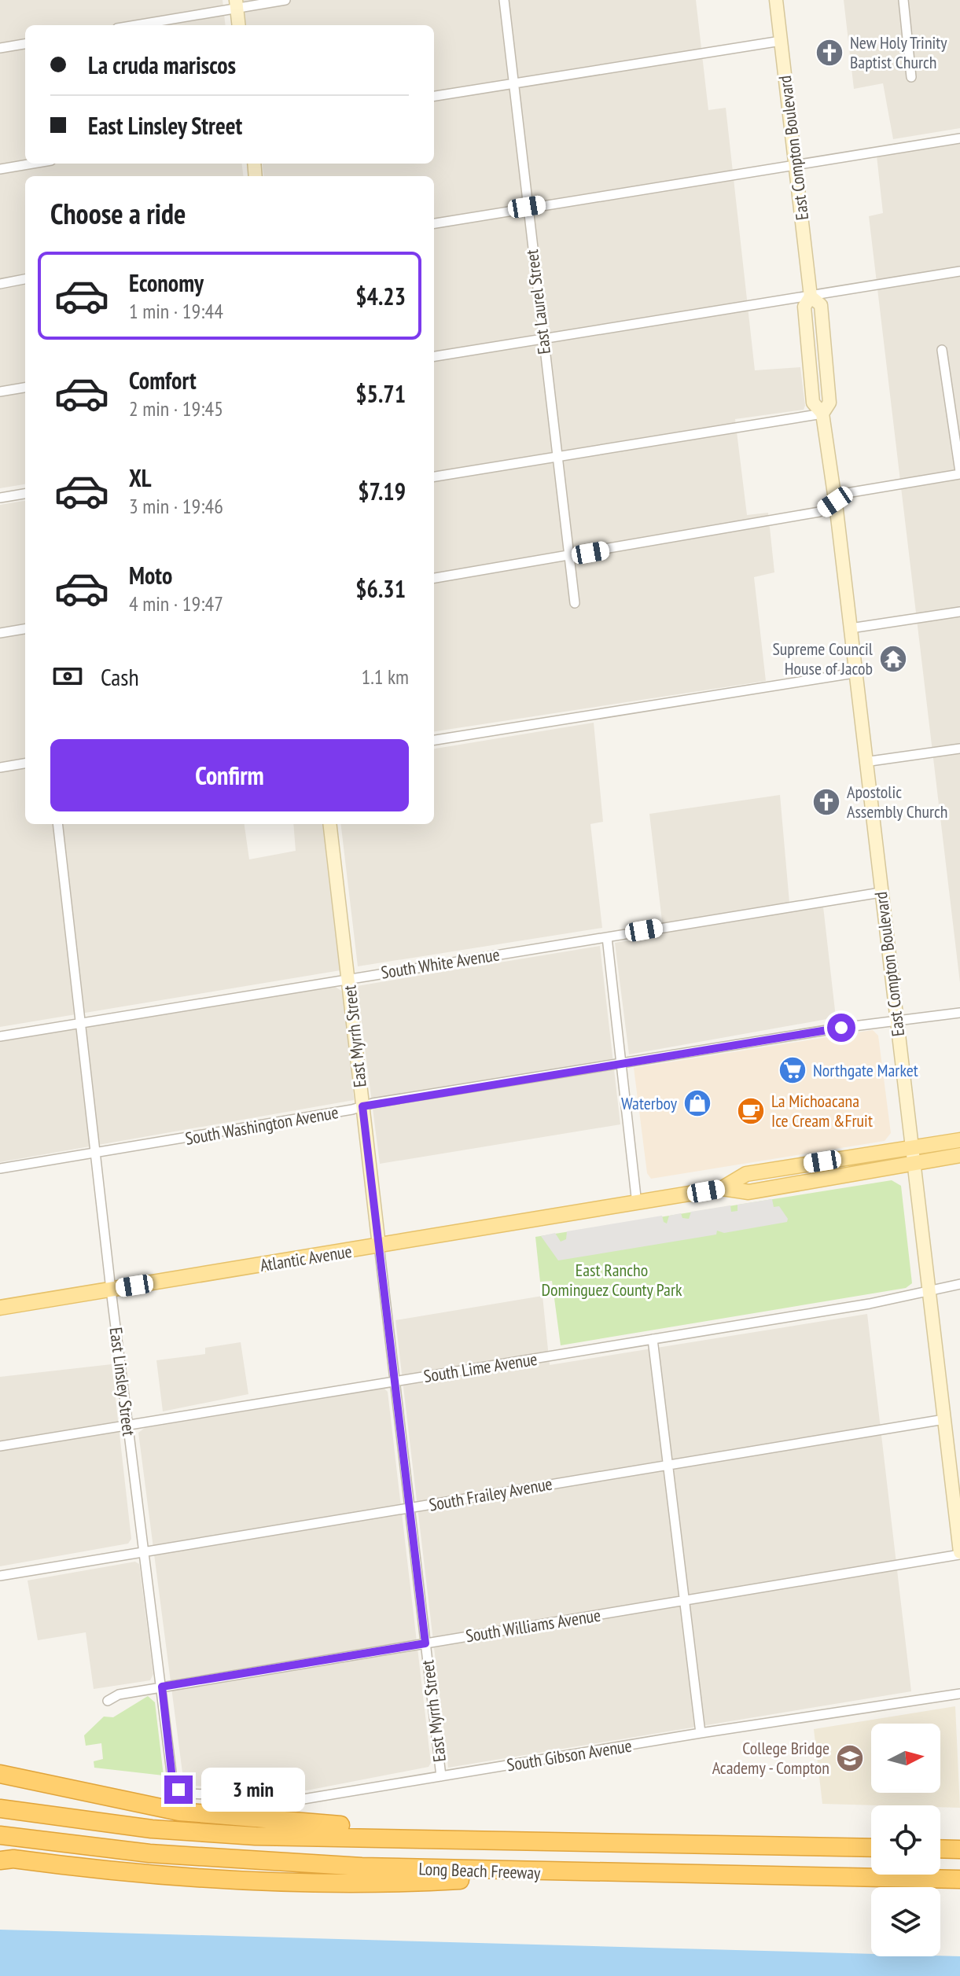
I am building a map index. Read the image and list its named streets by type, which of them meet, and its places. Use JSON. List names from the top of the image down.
{
  "streets": {
    "highway": ["Long Beach Freeway"],
    "main road": ["East Compton Boulevard", "East Myrrh Street", "Atlantic Avenue"],
    "street": [
      "East Laurel Street",
      "South White Avenue",
      "South Washington Avenue",
      "South Lime Avenue",
      "East Linsley Street",
      "South Frailey Avenue",
      "South Williams Avenue",
      "South Gibson Avenue"
    ]
  },
  "crossings": [
    ["East Compton Boulevard", "South White Avenue"],
    ["East Compton Boulevard", "South Washington Avenue"],
    ["East Compton Boulevard", "Atlantic Avenue"],
    ["East Compton Boulevard", "South Lime Avenue"],
    ["East Compton Boulevard", "South Frailey Avenue"],
    ["East Compton Boulevard", "South Williams Avenue"],
    ["South White Avenue", "East Myrrh Street"],
    ["South White Avenue", "East Linsley Street"],
    ["East Myrrh Street", "South Washington Avenue"],
    ["East Myrrh Street", "Atlantic Avenue"],
    ["East Myrrh Street", "South Lime Avenue"],
    ["East Myrrh Street", "South Frailey Avenue"],
    ["East Myrrh Street", "South Williams Avenue"],
    ["East Myrrh Street", "South Gibson Avenue"],
    ["South Washington Avenue", "East Linsley Street"],
    ["Atlantic Avenue", "East Linsley Street"],
    ["South Lime Avenue", "East Linsley Street"],
    ["East Linsley Street", "South Frailey Avenue"],
    ["East Linsley Street", "South Williams Avenue"],
    ["East Linsley Street", "South Gibson Avenue"]
  ],
  "parks": ["East Rancho Dominguez County Park"],
  "places": {
    "church": ["New Holy Trinity Baptist Church", "Apostolic Assembly Church"],
    "temple": ["Supreme Council House of Jacob"],
    "supermarket": ["Northgate Market"],
    "shop": ["Waterboy"],
    "cafe": ["La Michoacana Ice Cream &Fruit"],
    "school or university": ["College Bridge Academy - Compton"]
  },
  "north": "right",
  "page": {
    "banner": ["La cruda mariscos", "East Linsley Street"],
    "heading": "Choose a ride",
    "list": [
      {
        "name": "Economy",
        "note": "1 min · 19:44",
        "value": "$4.23"
      },
      {
        "name": "Comfort",
        "note": "2 min · 19:45",
        "value": "$5.71"
      },
      {
        "name": "XL",
        "note": "3 min · 19:46",
        "value": "$7.19"
      },
      {
        "name": "Moto",
        "note": "4 min · 19:47",
        "value": "$6.31"
      }
    ],
    "pay": ["Cash", "1.1 km"],
    "buttons": "Confirm",
    "bubble": "3 min"
  }
}
